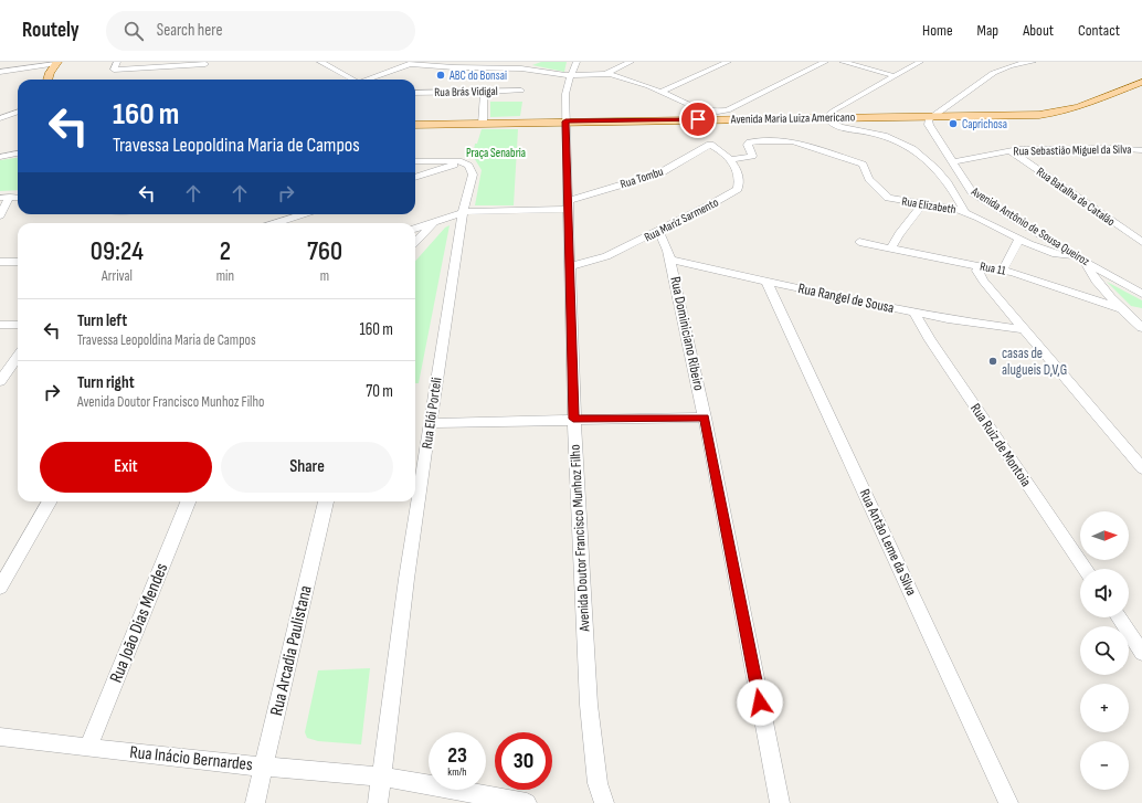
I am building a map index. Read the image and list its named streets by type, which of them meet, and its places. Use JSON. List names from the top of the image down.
{
  "streets": {
    "main road": ["Avenida Maria Luiza Americano"],
    "street": [
      "Rua Brás Vidigal",
      "Rua Sebastião Miguel da Silva",
      "Rua Tombu",
      "Rua Batalha de Catalão",
      "Rua Elizabeth",
      "Rua Mariz Sarmento",
      "Avenida Antônio de Sousa Queiroz",
      "Rua 11",
      "Rua Rangel de Sousa",
      "Rua Dominiciano Ribeiro",
      "Rua Elói Porteli",
      "Rua Ruiz de Montoia",
      "Avenida Doutor Francisco Munhoz Filho",
      "Rua Antão Leme da Silva",
      "Rua João Dias Mendes",
      "Rua Arcadia Paulistana",
      "Rua Inácio Bernardes"
    ]
  },
  "crossings": [
    ["Avenida Maria Luiza Americano", "Avenida Antônio de Sousa Queiroz"],
    ["Avenida Maria Luiza Americano", "Avenida Doutor Francisco Munhoz Filho"],
    ["Rua Sebastião Miguel da Silva", "Rua Batalha de Catalão"],
    ["Rua Sebastião Miguel da Silva", "Avenida Antônio de Sousa Queiroz"],
    ["Rua Tombu", "Rua Elizabeth"],
    ["Rua Tombu", "Rua Mariz Sarmento"],
    ["Rua Tombu", "Rua Elói Porteli"],
    ["Rua Tombu", "Avenida Doutor Francisco Munhoz Filho"],
    ["Rua Elizabeth", "Rua Mariz Sarmento"],
    ["Rua Elizabeth", "Avenida Antônio de Sousa Queiroz"],
    ["Rua Mariz Sarmento", "Rua Dominiciano Ribeiro"],
    ["Rua Mariz Sarmento", "Avenida Doutor Francisco Munhoz Filho"],
    ["Rua Rangel de Sousa", "Rua Dominiciano Ribeiro"],
    ["Rua Rangel de Sousa", "Rua Ruiz de Montoia"],
    ["Rua Rangel de Sousa", "Rua Antão Leme da Silva"],
    ["Rua Elói Porteli", "Rua Inácio Bernardes"],
    ["Rua João Dias Mendes", "Rua Inácio Bernardes"],
    ["Rua Arcadia Paulistana", "Rua Inácio Bernardes"]
  ],
  "parks": ["Praça Senabria"],
  "places": ["ABC do Bonsai", "Caprichosa", "casas de alugueis D,V,G"],
  "north": "right",
  "page": {
    "header": "Routely",
    "search": "Search here",
    "nav": [
      "Home",
      "Map",
      "About",
      "Contact"
    ],
    "turn": ["160 m", "Travessa Leopoldina Maria de Campos"],
    "eta": [
      "09:24",
      "Arrival",
      "2",
      "min",
      "760",
      "m"
    ],
    "list": [
      {
        "name": "Turn left",
        "note": "Travessa Leopoldina Maria de Campos",
        "value": "160 m"
      },
      {
        "name": "Turn right",
        "note": "Avenida Doutor Francisco Munhoz Filho",
        "value": "70 m"
      }
    ],
    "buttons": ["Exit", "Share"],
    "map_buttons": ["+", "−"],
    "speed": "23 km/h",
    "limit": "30"
  }
}
